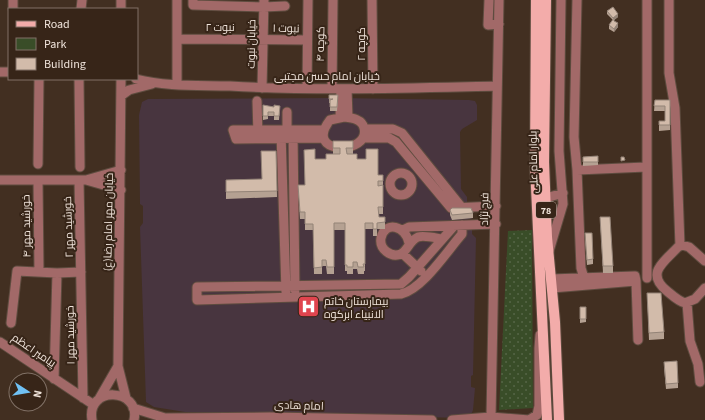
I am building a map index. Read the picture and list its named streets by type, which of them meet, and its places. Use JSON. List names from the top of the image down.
{
  "streets": {
    "main road": ["بلوار امام علی", "78"],
    "street": [
      "نبوت ۲",
      "نبوت ۱",
      "خیابان نبوت",
      "کوچه ۴",
      "کوچه ۲",
      "خیابان امام حسن مجتبی",
      "فرج نژاد",
      "خیابان مهر امام رضا(ع)",
      "خورشید مهر ۴",
      "خورشید مهر ۲",
      "خورشید مهر ۱",
      "پیامبر اعظم",
      "امام هادی"
    ]
  },
  "crossings": [
    ["نبوت ۲", "نبوت ۱"],
    ["نبوت ۲", "خیابان نبوت"],
    ["نبوت ۱", "خیابان نبوت"],
    ["خیابان نبوت", "خیابان امام حسن مجتبی"],
    ["کوچه ۴", "خیابان امام حسن مجتبی"],
    ["کوچه ۲", "خیابان امام حسن مجتبی"],
    ["خیابان امام حسن مجتبی", "فرج نژاد"],
    ["خیابان امام حسن مجتبی", "خیابان مهر امام رضا(ع)"],
    ["خورشید مهر ۲", "خورشید مهر ۱"],
    ["خورشید مهر ۱", "پیامبر اعظم"]
  ],
  "places": {
    "hospital": ["بیمارستان خاتم الانبیاء ابرکوه"]
  },
  "legend": ["Road", "Park", "Building"],
  "north": "right"
}
